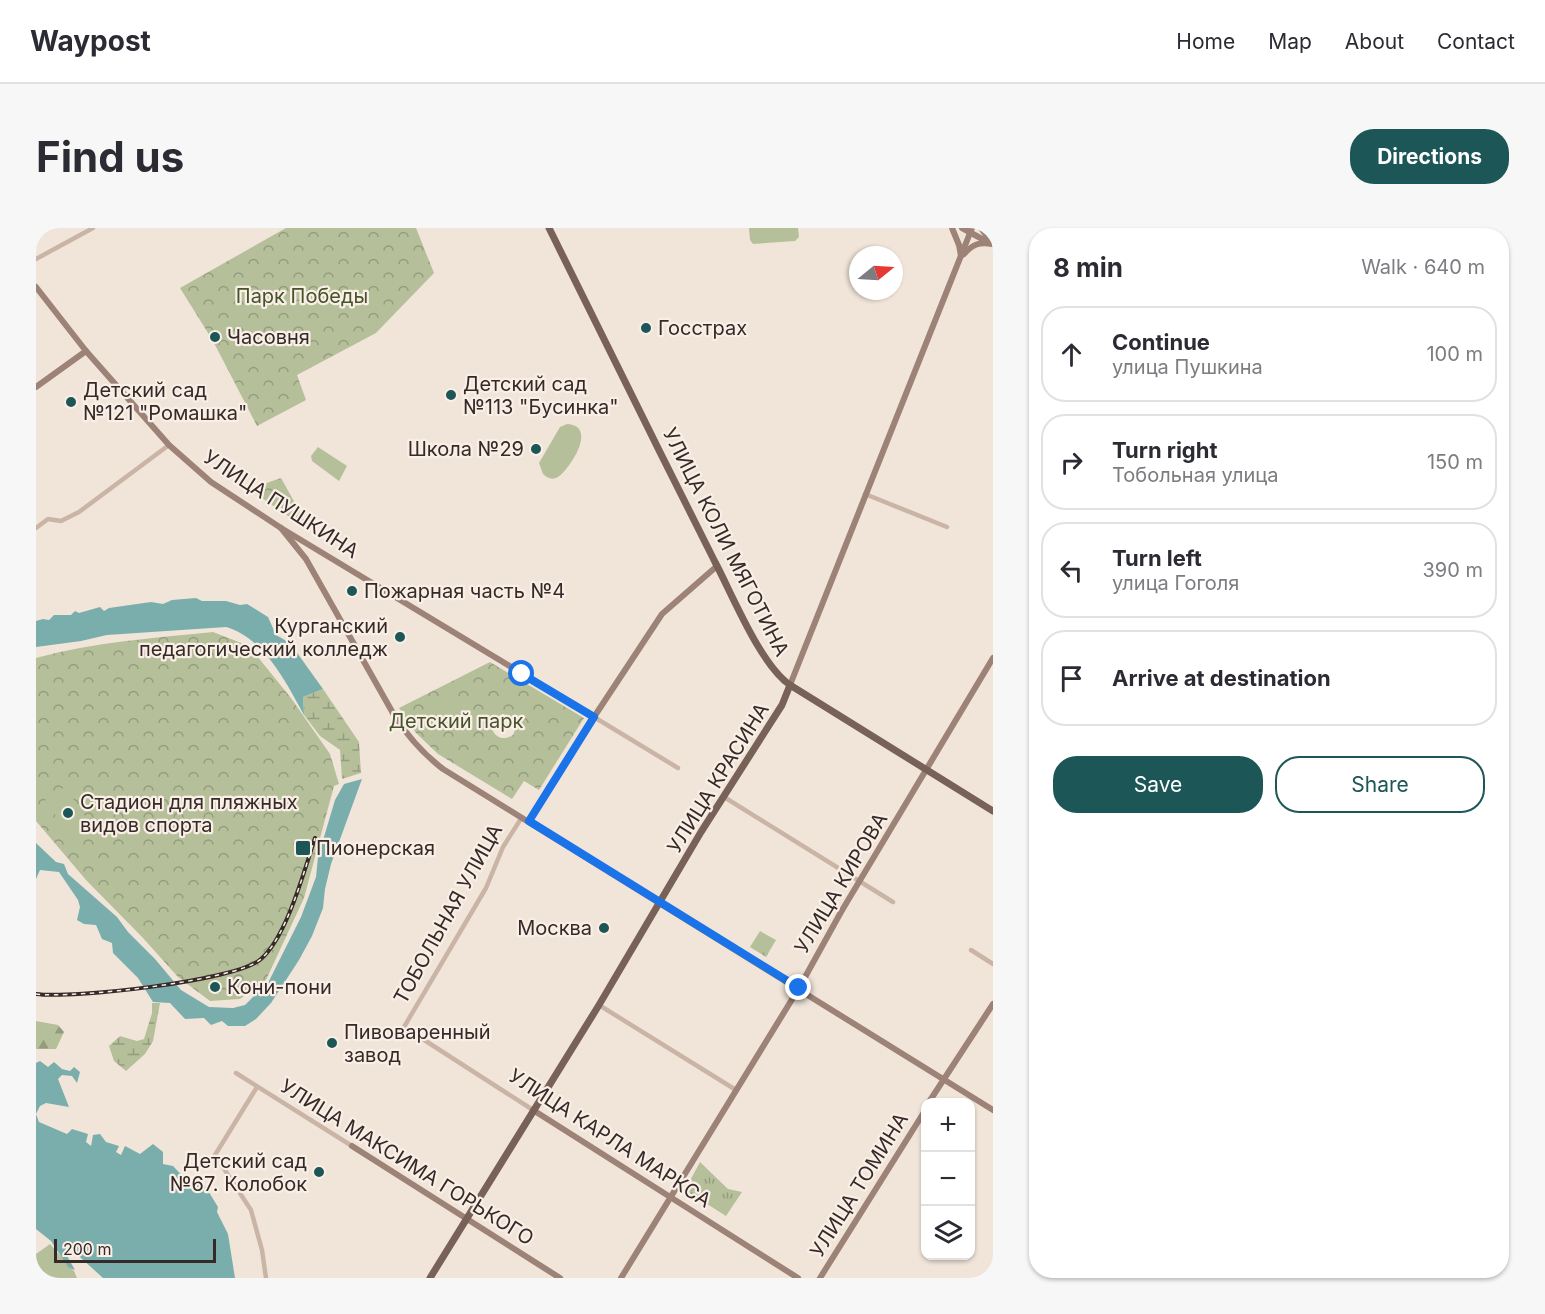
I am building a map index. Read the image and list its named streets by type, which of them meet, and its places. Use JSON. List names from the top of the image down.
{
  "streets": {
    "main road": [
      "УЛИЦА ПУШКИНА",
      "УЛИЦА КОЛИ МЯГОТИНА",
      "УЛИЦА КРАСИНА",
      "УЛИЦА КИРОВА",
      "ТОБОЛЬНАЯ УЛИЦА",
      "УЛИЦА КАРЛА МАРКСА",
      "УЛИЦА МАКСИМА ГОРЬКОГО",
      "УЛИЦА ТОМИНА"
    ]
  },
  "crossings": [
    ["УЛИЦА ПУШКИНА", "ТОБОЛЬНАЯ УЛИЦА"],
    ["УЛИЦА КОЛИ МЯГОТИНА", "УЛИЦА КРАСИНА"],
    ["УЛИЦА КОЛИ МЯГОТИНА", "УЛИЦА КИРОВА"],
    ["УЛИЦА КОЛИ МЯГОТИНА", "ТОБОЛЬНАЯ УЛИЦА"],
    ["УЛИЦА КРАСИНА", "УЛИЦА КАРЛА МАРКСА"],
    ["УЛИЦА КРАСИНА", "УЛИЦА МАКСИМА ГОРЬКОГО"],
    ["УЛИЦА КИРОВА", "УЛИЦА КАРЛА МАРКСА"],
    ["ТОБОЛЬНАЯ УЛИЦА", "УЛИЦА КАРЛА МАРКСА"]
  ],
  "parks": ["Парк Победы", "Детский парк"],
  "places": {
    "other": [
      "Госстрах",
      "Часовня",
      "Детский сад №113 \"Бусинка\"",
      "Детский сад №121 \"Ромашка\"",
      "Школа №29",
      "Пожарная часть №4",
      "Курганский педагогический колледж",
      "Стадион для пляжных видов спорта",
      "Москва",
      "Кони-пони",
      "Пивоваренный завод",
      "Детский сад №67. Колобок"
    ],
    "transit": ["Пионерская"]
  },
  "scale_bar": "200 m",
  "north": "right",
  "page": {
    "header": "Waypost",
    "nav": [
      "Home",
      "Map",
      "About",
      "Contact"
    ],
    "buttons": [
      "Directions",
      ["Save", "Share"]
    ],
    "title": "Find us",
    "heading": ["8 min", "Walk · 640 m"],
    "list": [
      ["Continue", "улица Пушкина", "100 m"],
      ["Turn right", "Тобольная улица", "150 m"],
      ["Turn left", "улица Гоголя", "390 m"],
      "Arrive at destination"
    ],
    "map_buttons": ["+", "−"],
    "scale": "200 m"
  }
}
